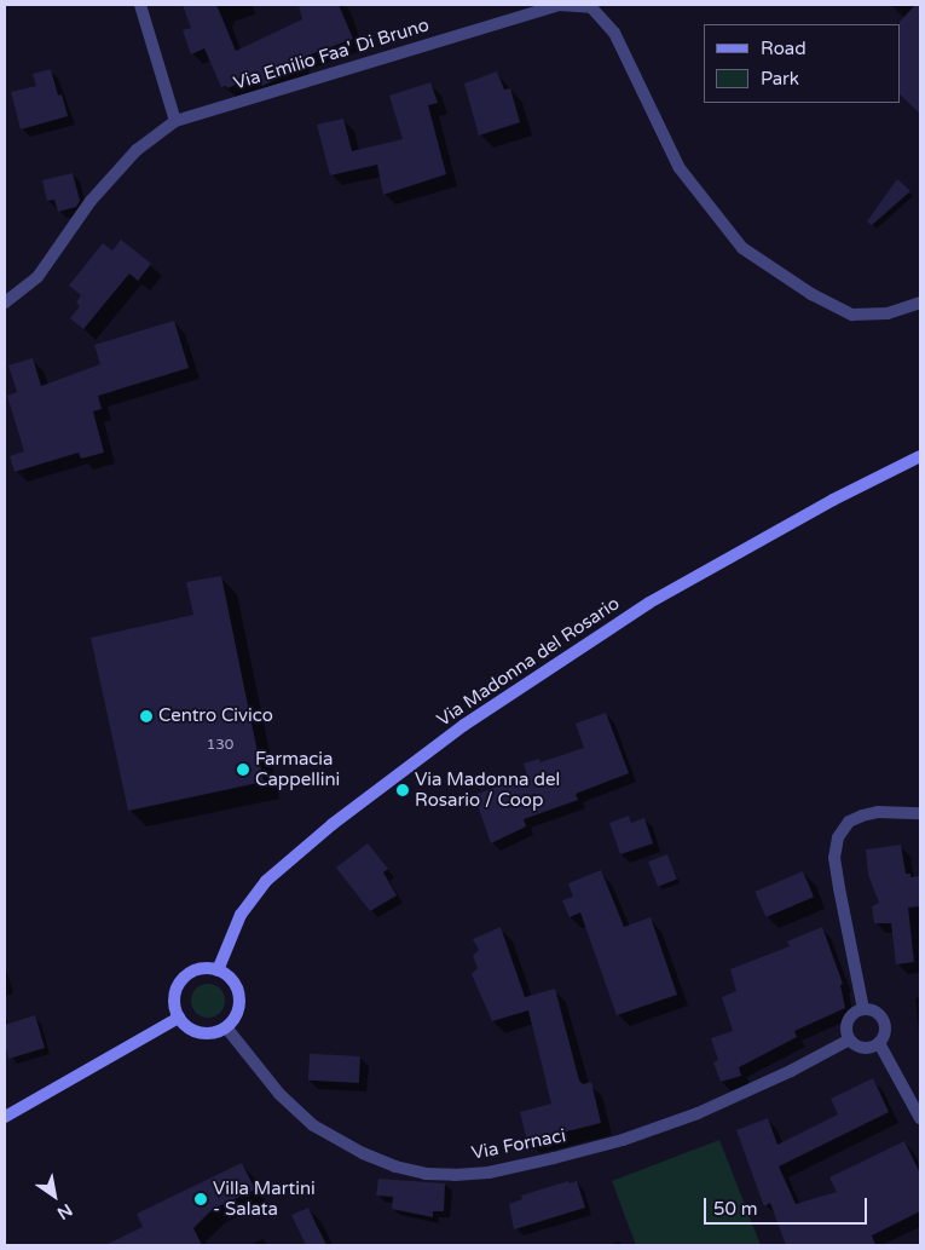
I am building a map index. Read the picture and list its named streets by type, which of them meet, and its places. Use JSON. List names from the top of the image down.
{
  "streets": {
    "street": ["Via Emilio Faa' Di Bruno", "Via Madonna del Rosario", "Via Fornaci"]
  },
  "crossings": [
    ["Via Madonna del Rosario", "Via Fornaci"]
  ],
  "places": [
    "Centro Civico",
    "Farmacia Cappellini",
    "Via Madonna del Rosario / Coop",
    "Villa Martini - Salata"
  ],
  "house_numbers": ["130"],
  "legend": ["Road", "Park"],
  "scale_bar": "50 m",
  "north": "bottom right"
}
